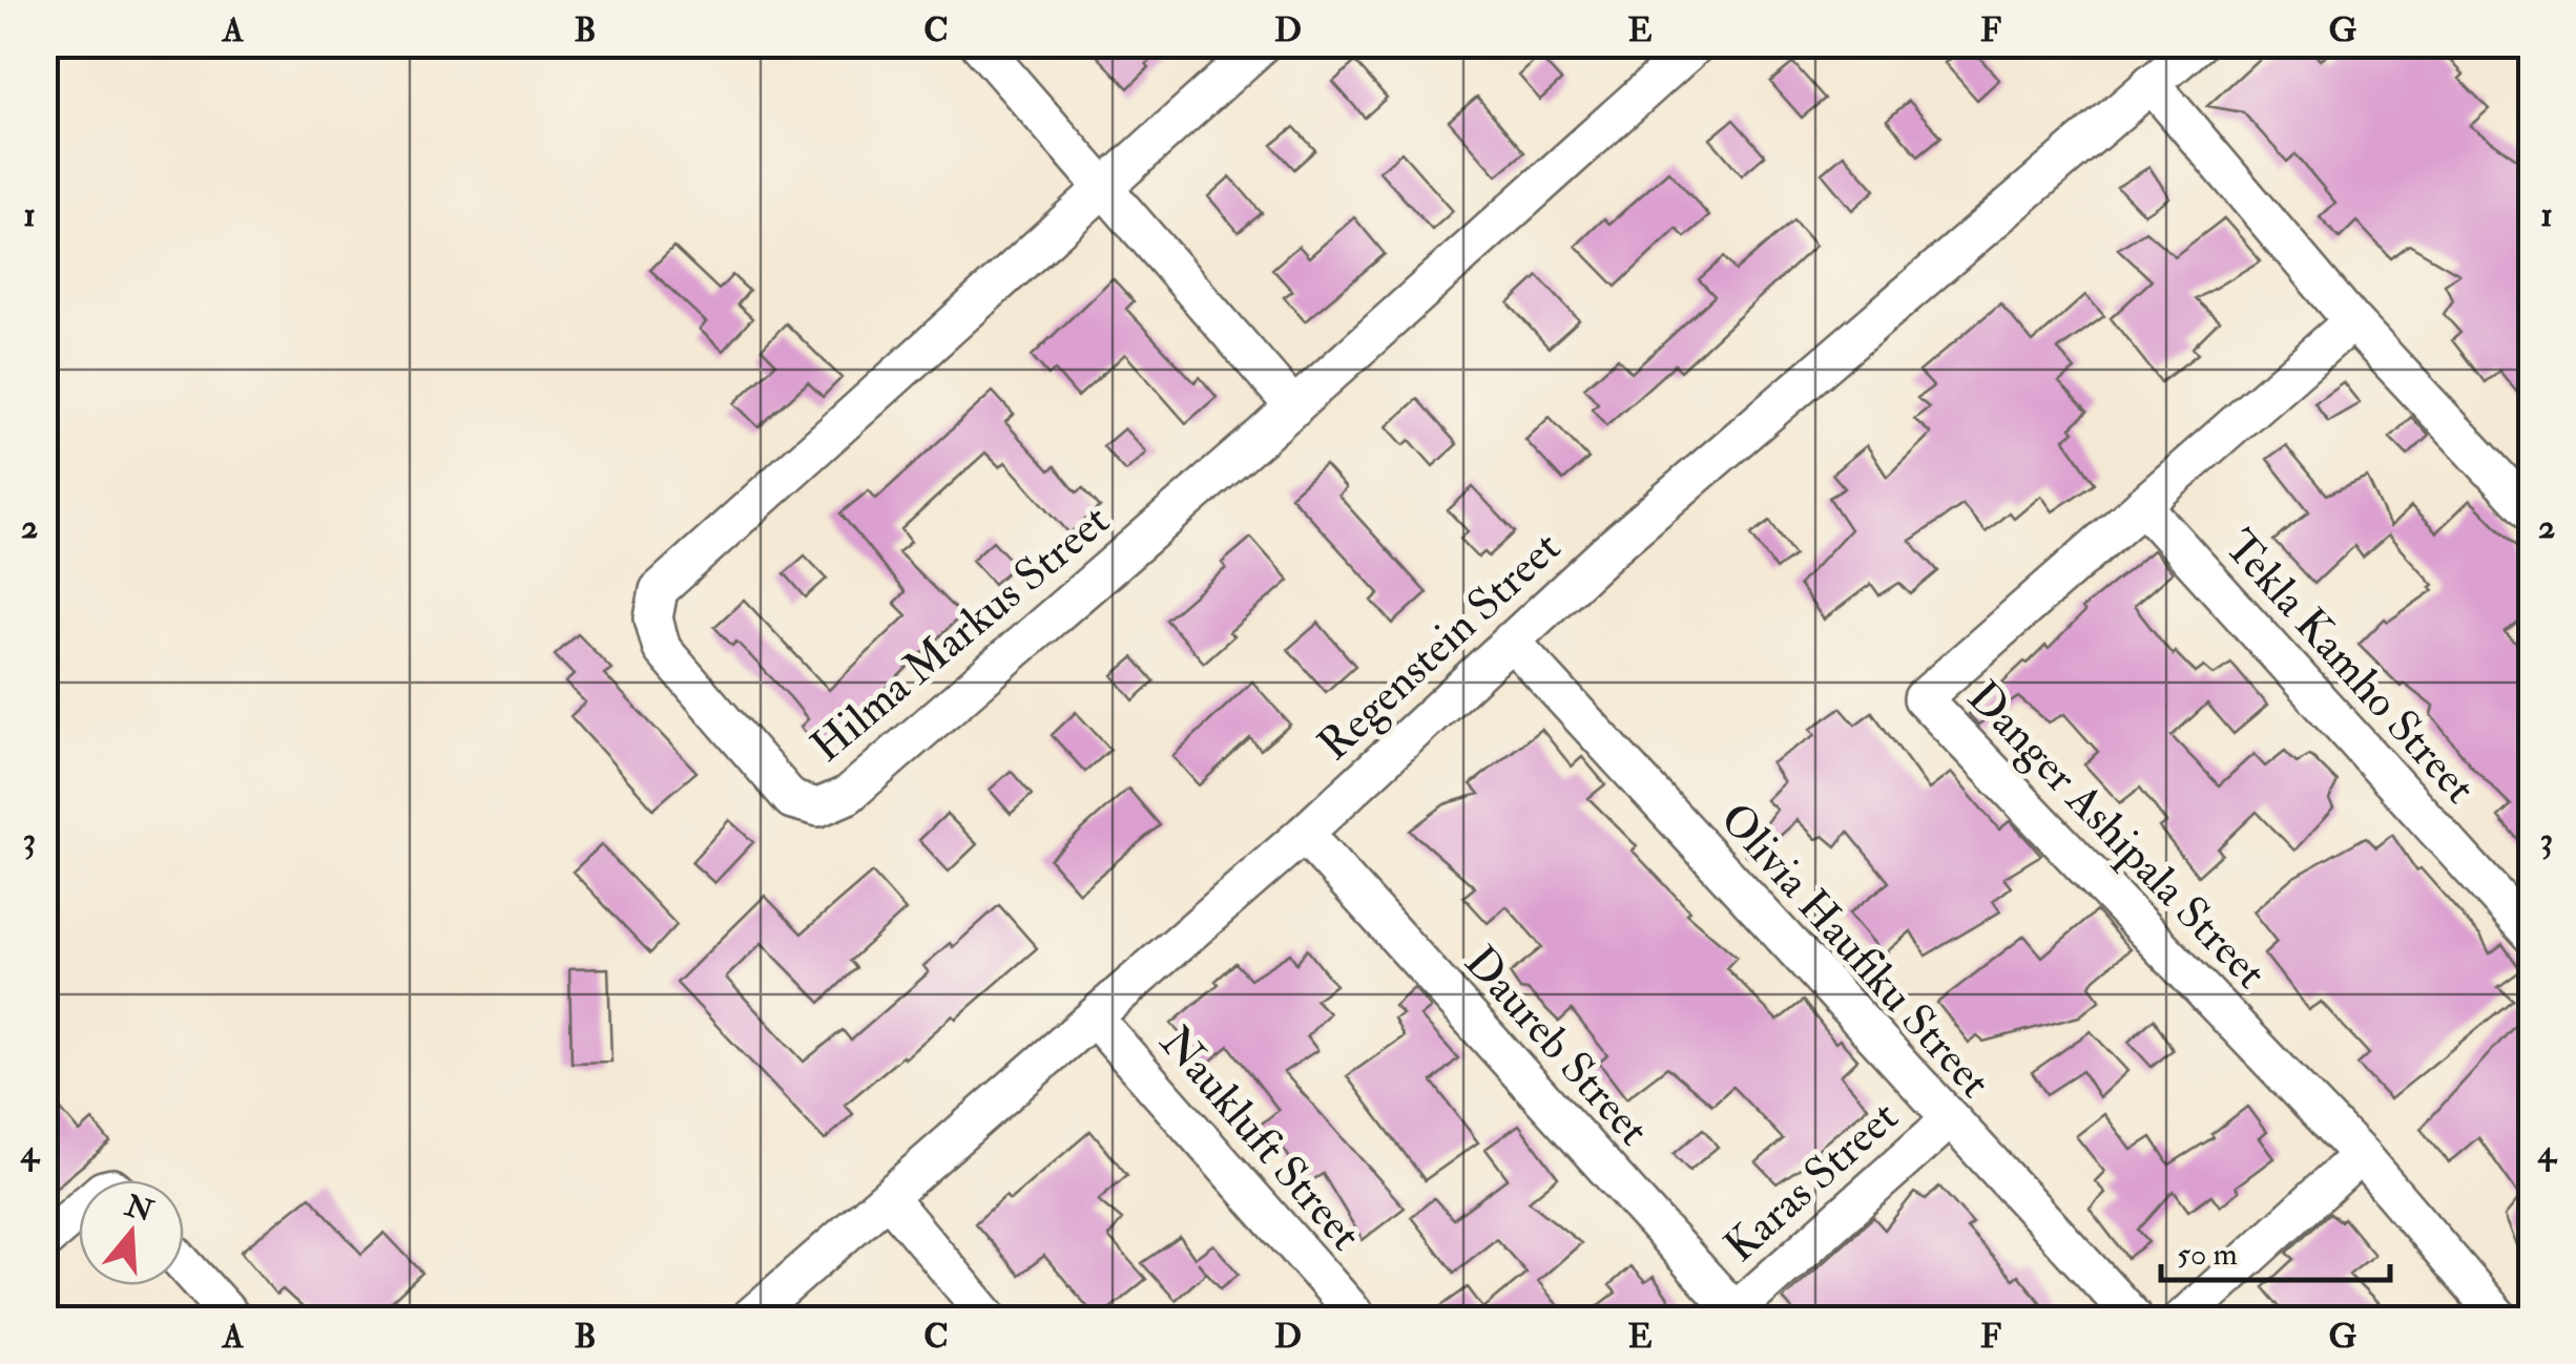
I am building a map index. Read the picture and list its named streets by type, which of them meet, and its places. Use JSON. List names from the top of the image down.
{
  "streets": {
    "street": [
      "Hilma Markus Street",
      "Regenstein Street",
      "Tekla Kamho Street",
      "Danger Ashipala Street",
      "Olivia Haufiku Street",
      "Daureb Street",
      "Naukluft Street",
      "Karas Street"
    ]
  },
  "crossings": [
    ["Regenstein Street", "Olivia Haufiku Street"],
    ["Regenstein Street", "Daureb Street"],
    ["Regenstein Street", "Naukluft Street"],
    ["Tekla Kamho Street", "Danger Ashipala Street"],
    ["Olivia Haufiku Street", "Karas Street"],
    ["Daureb Street", "Karas Street"]
  ],
  "scale_bar": "50 m",
  "north": "top",
  "grid": {
    "columns": [
      "A",
      "B",
      "C",
      "D",
      "E",
      "F",
      "G"
    ],
    "rows": [
      "1",
      "2",
      "3",
      "4"
    ]
  }
}
